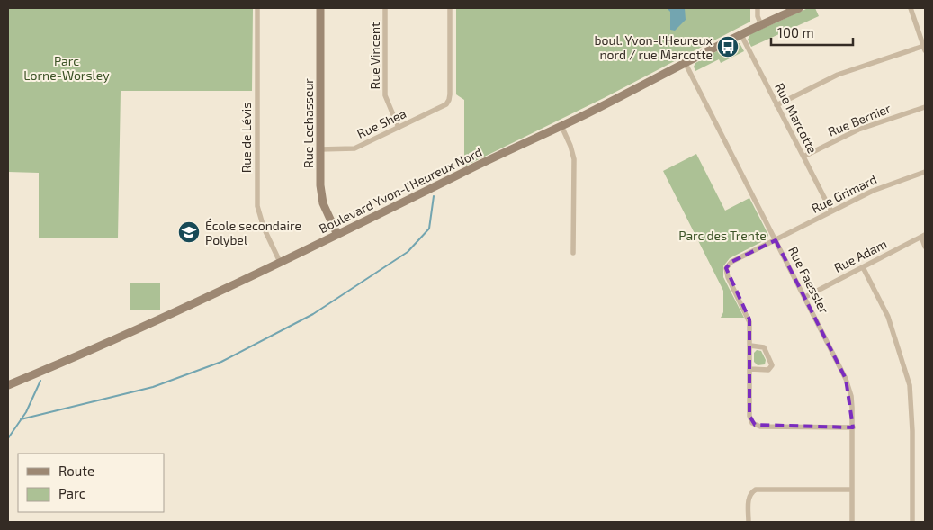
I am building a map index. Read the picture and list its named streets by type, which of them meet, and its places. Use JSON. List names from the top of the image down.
{
  "streets": {
    "street": [
      "Rue Vincent",
      "Rue Marcotte",
      "Rue Bernier",
      "Rue Lechasseur",
      "Rue Shea",
      "Rue de Lévis",
      "Boulevard Yvon-l'Heureux Nord",
      "Rue Grimard",
      "Rue Adam",
      "Rue Faessler"
    ]
  },
  "crossings": [
    ["Rue Vincent", "Rue Shea"],
    ["Rue Marcotte", "Rue Bernier"],
    ["Rue Marcotte", "Boulevard Yvon-l'Heureux Nord"],
    ["Rue Marcotte", "Rue Grimard"],
    ["Rue Lechasseur", "Rue Shea"],
    ["Rue Lechasseur", "Boulevard Yvon-l'Heureux Nord"],
    ["Rue de Lévis", "Boulevard Yvon-l'Heureux Nord"],
    ["Boulevard Yvon-l'Heureux Nord", "Rue Faessler"],
    ["Rue Grimard", "Rue Faessler"],
    ["Rue Adam", "Rue Faessler"]
  ],
  "parks": ["Parc Lorne-Worsley", "Parc des Trente"],
  "places": {
    "bus stop": ["boul. Yvon-l'Heureux nord / rue Marcotte"],
    "school or university": ["École secondaire Polybel"]
  },
  "legend": ["Route", "Parc"],
  "scale_bar": "100 m"
}
